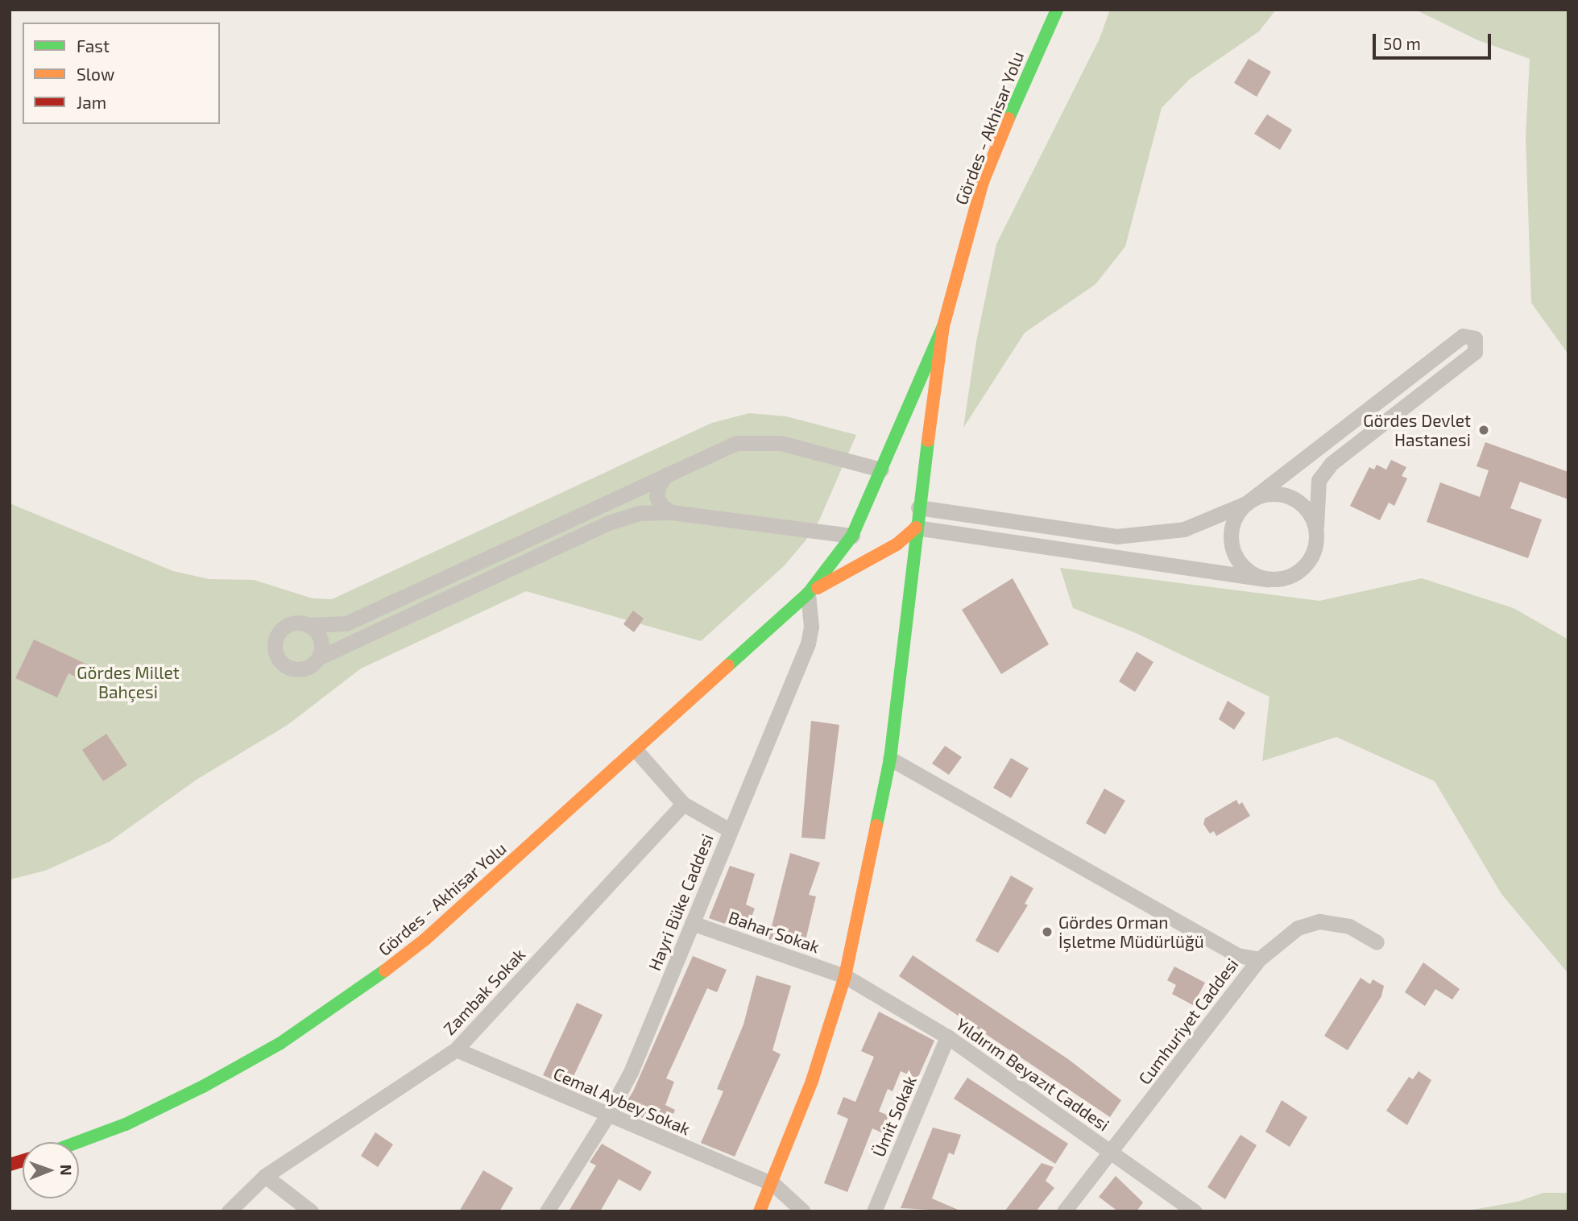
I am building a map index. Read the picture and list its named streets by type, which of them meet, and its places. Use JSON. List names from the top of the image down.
{
  "streets": {
    "main road": ["Gördes - Akhisar Yolu"],
    "street": [
      "Hayri Büke Caddesi",
      "Bahar Sokak",
      "Zambak Sokak",
      "Cumhuriyet Caddesi",
      "Yıldırım Beyazıt Caddesi",
      "Cemal Aybey Sokak",
      "Ümit Sokak"
    ]
  },
  "crossings": [
    ["Gördes - Akhisar Yolu", "Hayri Büke Caddesi"],
    ["Gördes - Akhisar Yolu", "Bahar Sokak"],
    ["Gördes - Akhisar Yolu", "Yıldırım Beyazıt Caddesi"],
    ["Gördes - Akhisar Yolu", "Cemal Aybey Sokak"],
    ["Hayri Büke Caddesi", "Bahar Sokak"],
    ["Hayri Büke Caddesi", "Cemal Aybey Sokak"],
    ["Bahar Sokak", "Yıldırım Beyazıt Caddesi"],
    ["Zambak Sokak", "Cemal Aybey Sokak"],
    ["Cumhuriyet Caddesi", "Yıldırım Beyazıt Caddesi"],
    ["Yıldırım Beyazıt Caddesi", "Ümit Sokak"]
  ],
  "parks": ["Gördes Millet Bahçesi"],
  "places": ["Gördes Devlet Hastanesi", "Gördes Orman İşletme Müdürlüğü"],
  "legend": ["Fast", "Slow", "Jam"],
  "scale_bar": "50 m",
  "north": "right"
}
